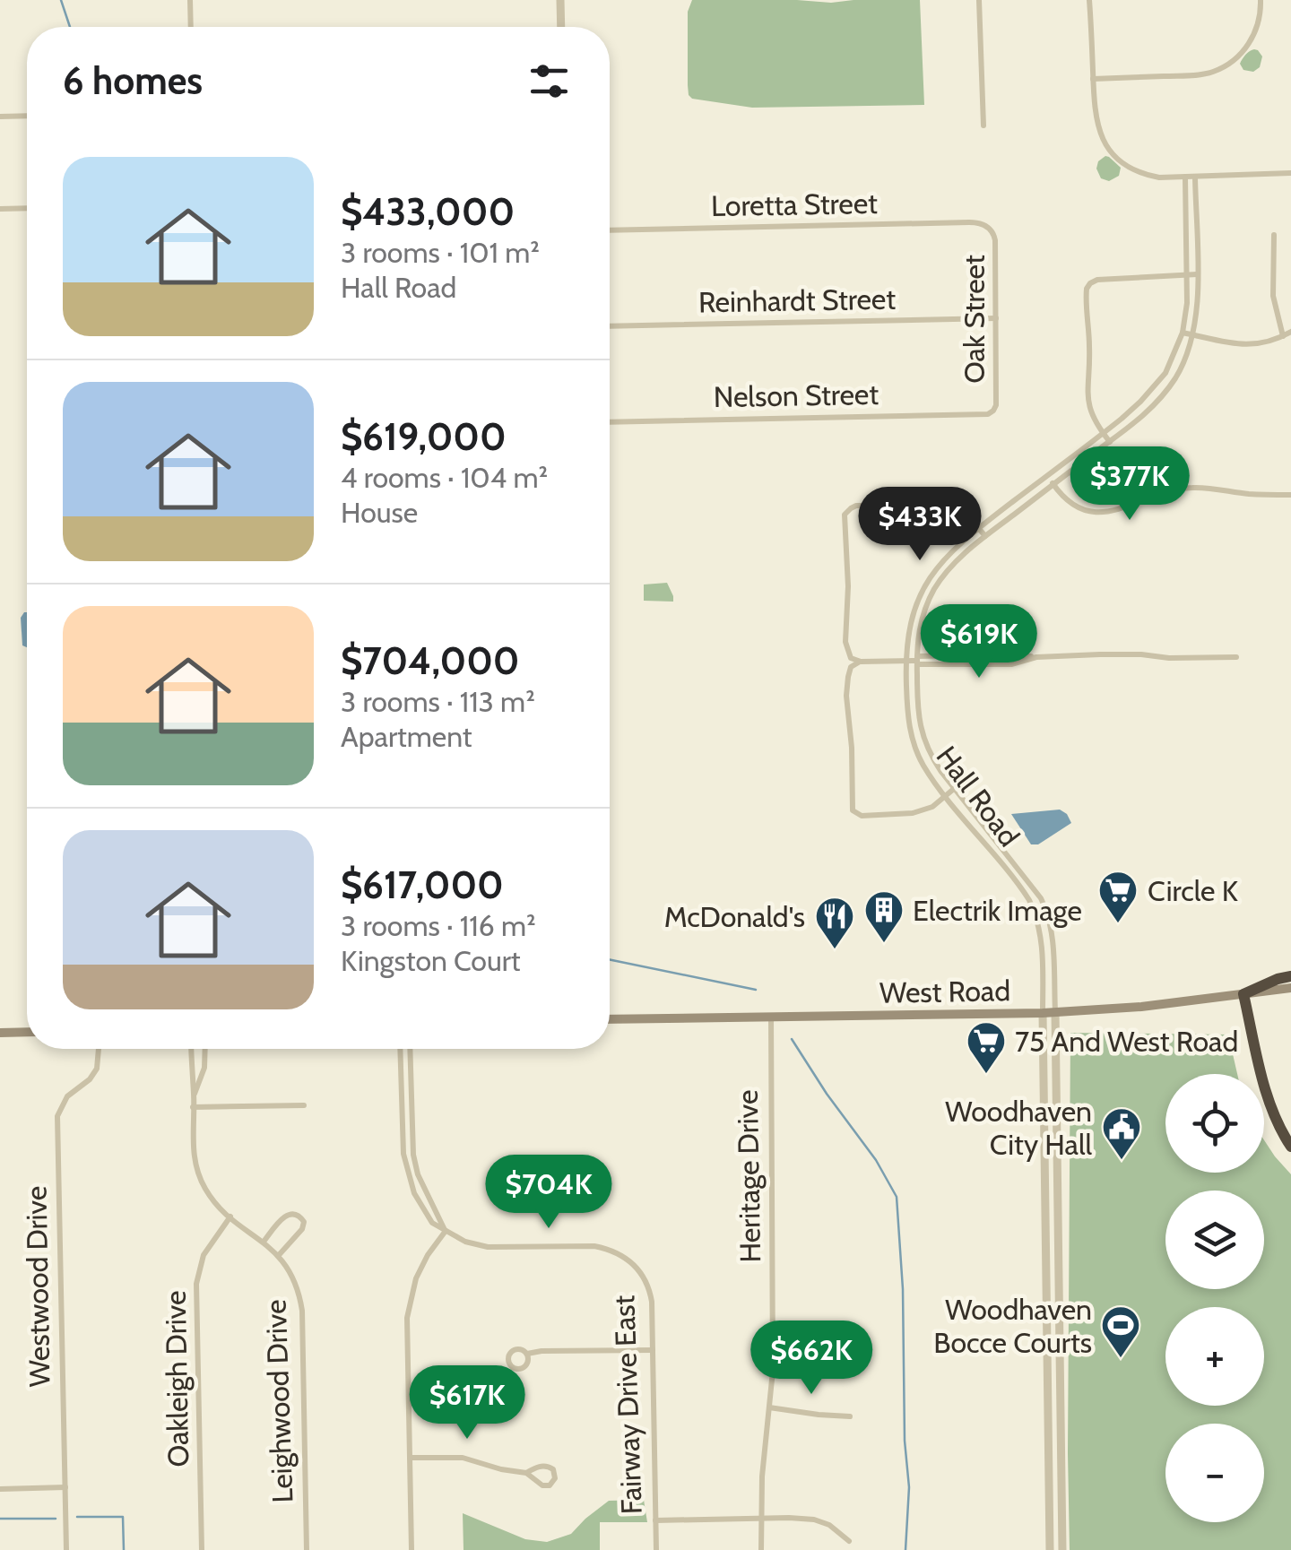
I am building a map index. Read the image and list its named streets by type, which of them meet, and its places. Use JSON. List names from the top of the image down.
{
  "streets": {
    "main road": ["West Road"],
    "street": [
      "Loretta Street",
      "Reinhardt Street",
      "Oak Street",
      "Nelson Street",
      "Hall Road",
      "Heritage Drive",
      "Westwood Drive",
      "Oakleigh Drive",
      "Leighwood Drive",
      "Fairway Drive East"
    ]
  },
  "crossings": [
    ["Loretta Street", "Oak Street"],
    ["Reinhardt Street", "Oak Street"],
    ["Oak Street", "Nelson Street"],
    ["Hall Road", "West Road"],
    ["West Road", "Heritage Drive"],
    ["Oakleigh Drive", "Leighwood Drive"]
  ],
  "places": {
    "supermarket": ["Circle K", "75 And West Road"],
    "building": ["Electrik Image"],
    "restaurant": ["McDonald's"],
    "public building": ["Woodhaven City Hall"],
    "sports": ["Woodhaven Bocce Courts"]
  },
  "page": {
    "heading": "6 homes",
    "list": [
      {
        "name": "$433,000",
        "note": "3 rooms · 101 m² · Hall Road"
      },
      {
        "name": "$619,000",
        "note": "4 rooms · 104 m² · House"
      },
      {
        "name": "$704,000",
        "note": "3 rooms · 113 m² · Apartment"
      },
      {
        "name": "$617,000",
        "note": "3 rooms · 116 m² · Kingston Court"
      }
    ],
    "price": [
      "$377K",
      "$433K",
      "$619K",
      "$704K",
      "$662K",
      "$617K"
    ],
    "map_buttons": ["+", "−"]
  }
}
